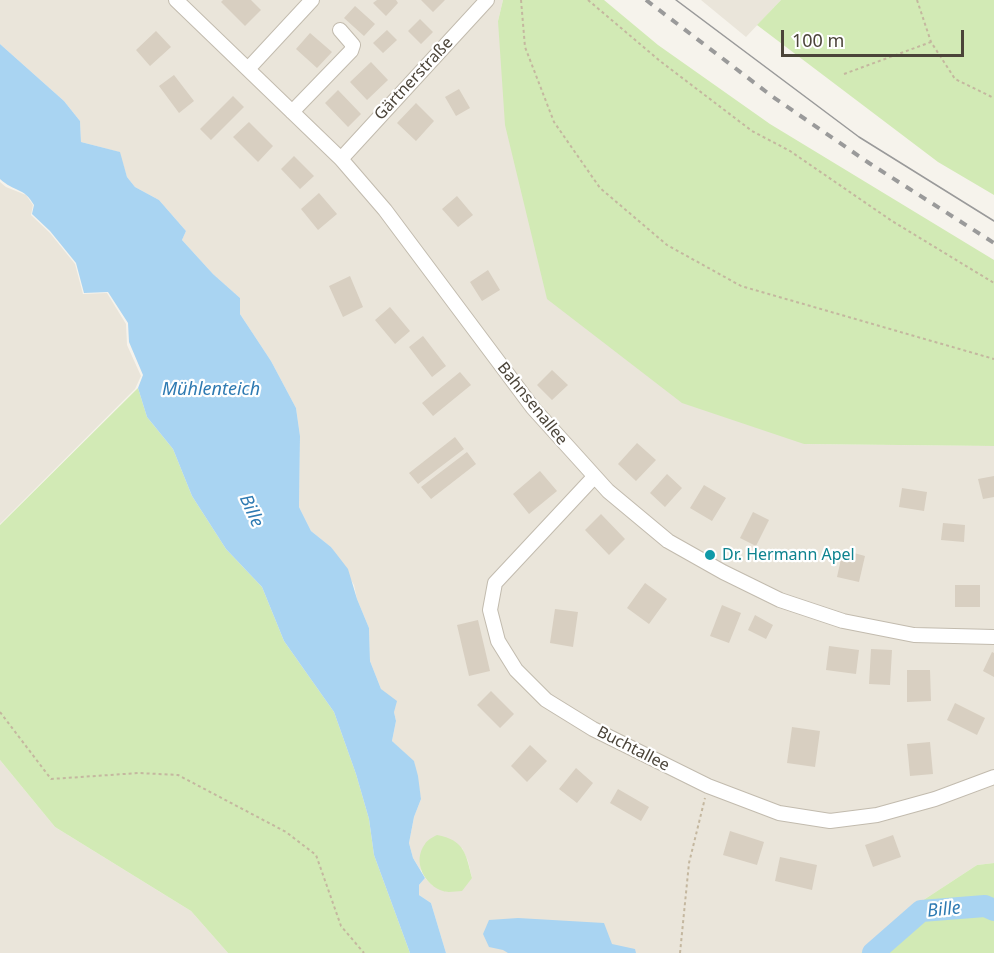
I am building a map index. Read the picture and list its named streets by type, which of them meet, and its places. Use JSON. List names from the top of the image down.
{
  "streets": {
    "street": ["Gärtnerstraße", "Bahnsenallee", "Buchtallee"]
  },
  "crossings": [
    ["Gärtnerstraße", "Bahnsenallee"],
    ["Bahnsenallee", "Buchtallee"]
  ],
  "water": ["Mühlenteich", "Bille"],
  "places": ["Dr. Hermann Apel"],
  "scale_bar": "100 m"
}
